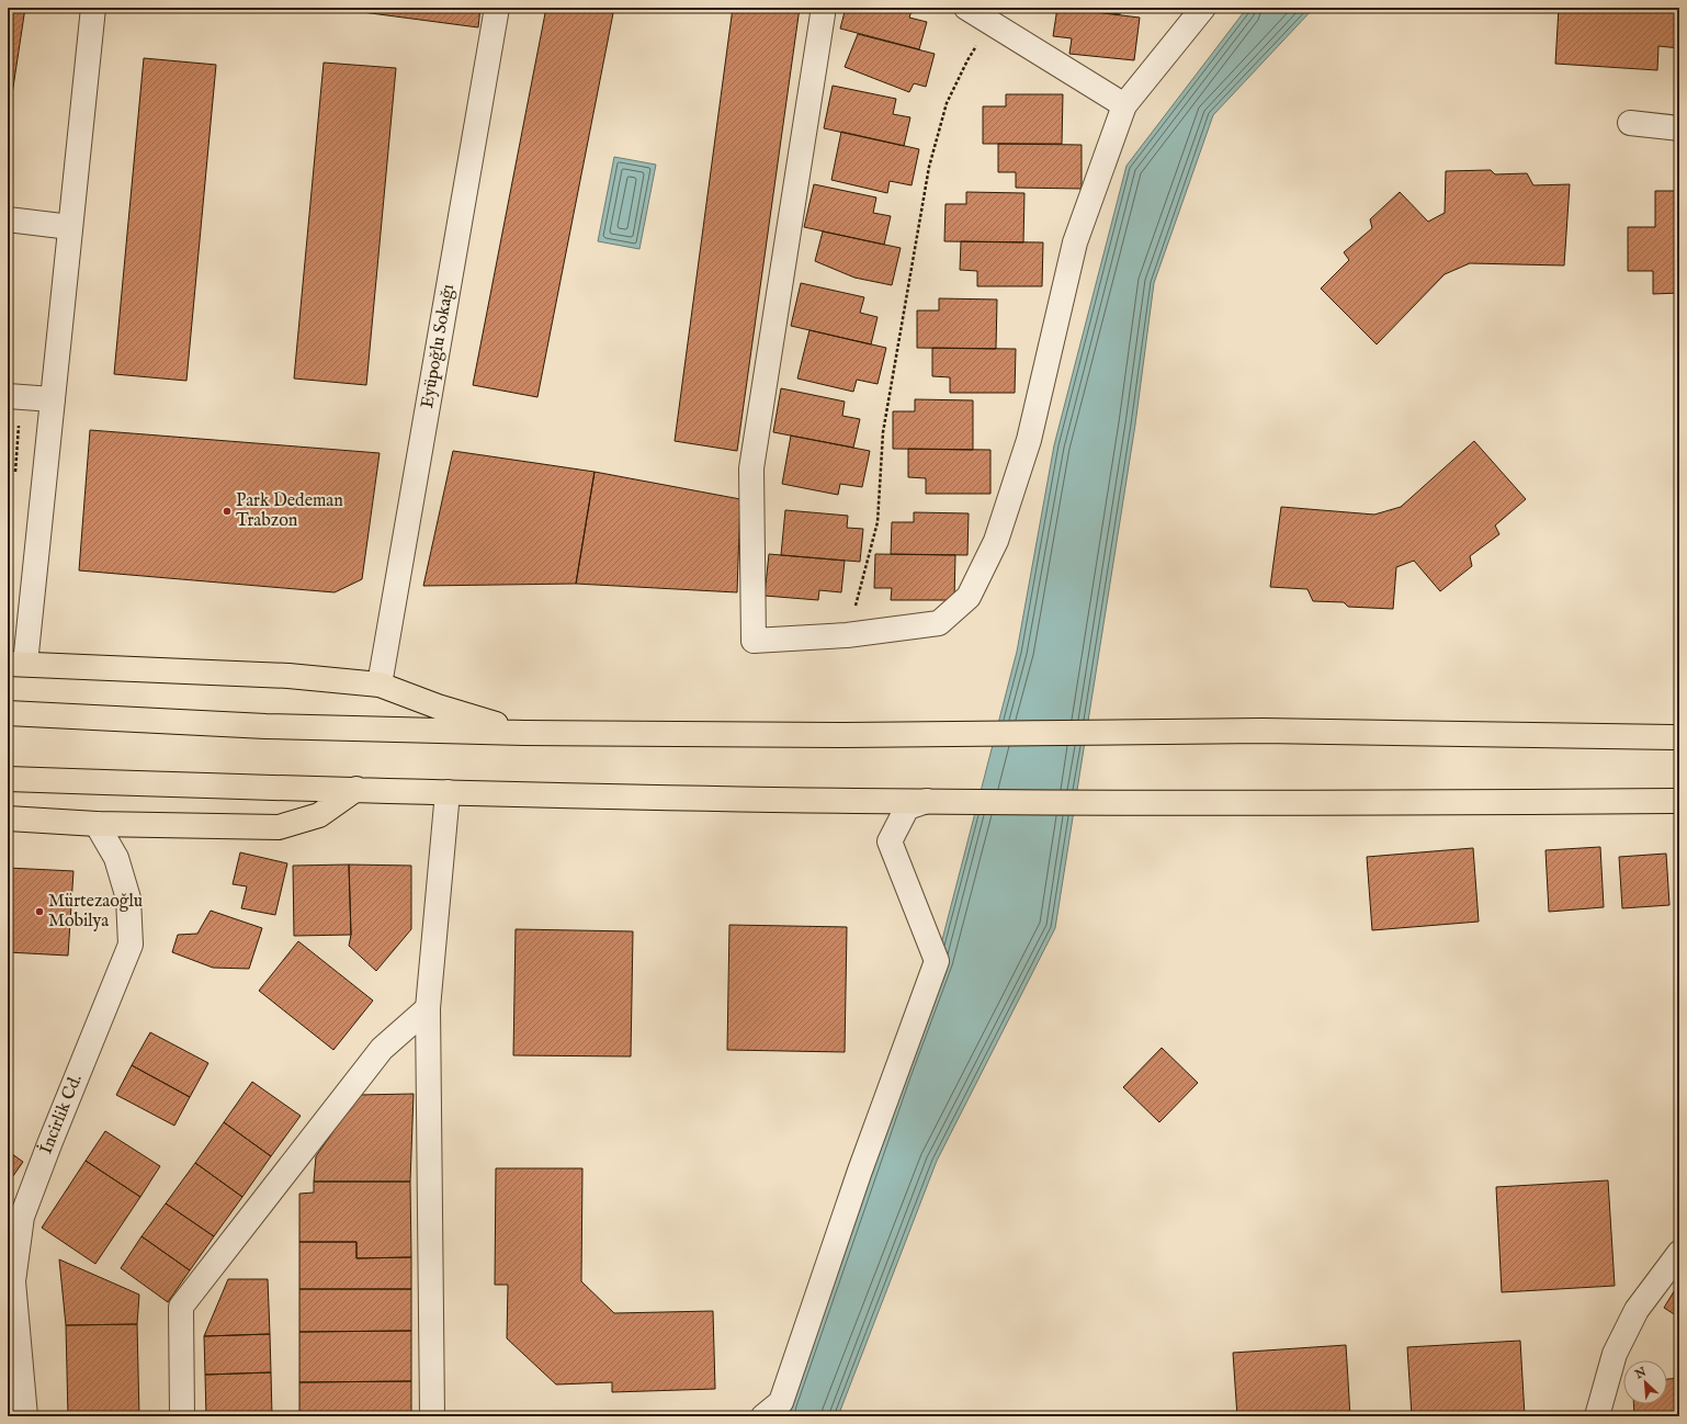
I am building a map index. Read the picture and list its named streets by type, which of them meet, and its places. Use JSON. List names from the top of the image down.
{
  "streets": {
    "street": ["Eyüpoğlu Sokağı", "İncirlik Cd."]
  },
  "places": ["Park Dedeman Trabzon", "Mürtezaoğlu Mobilya"],
  "north": "top left"
}
